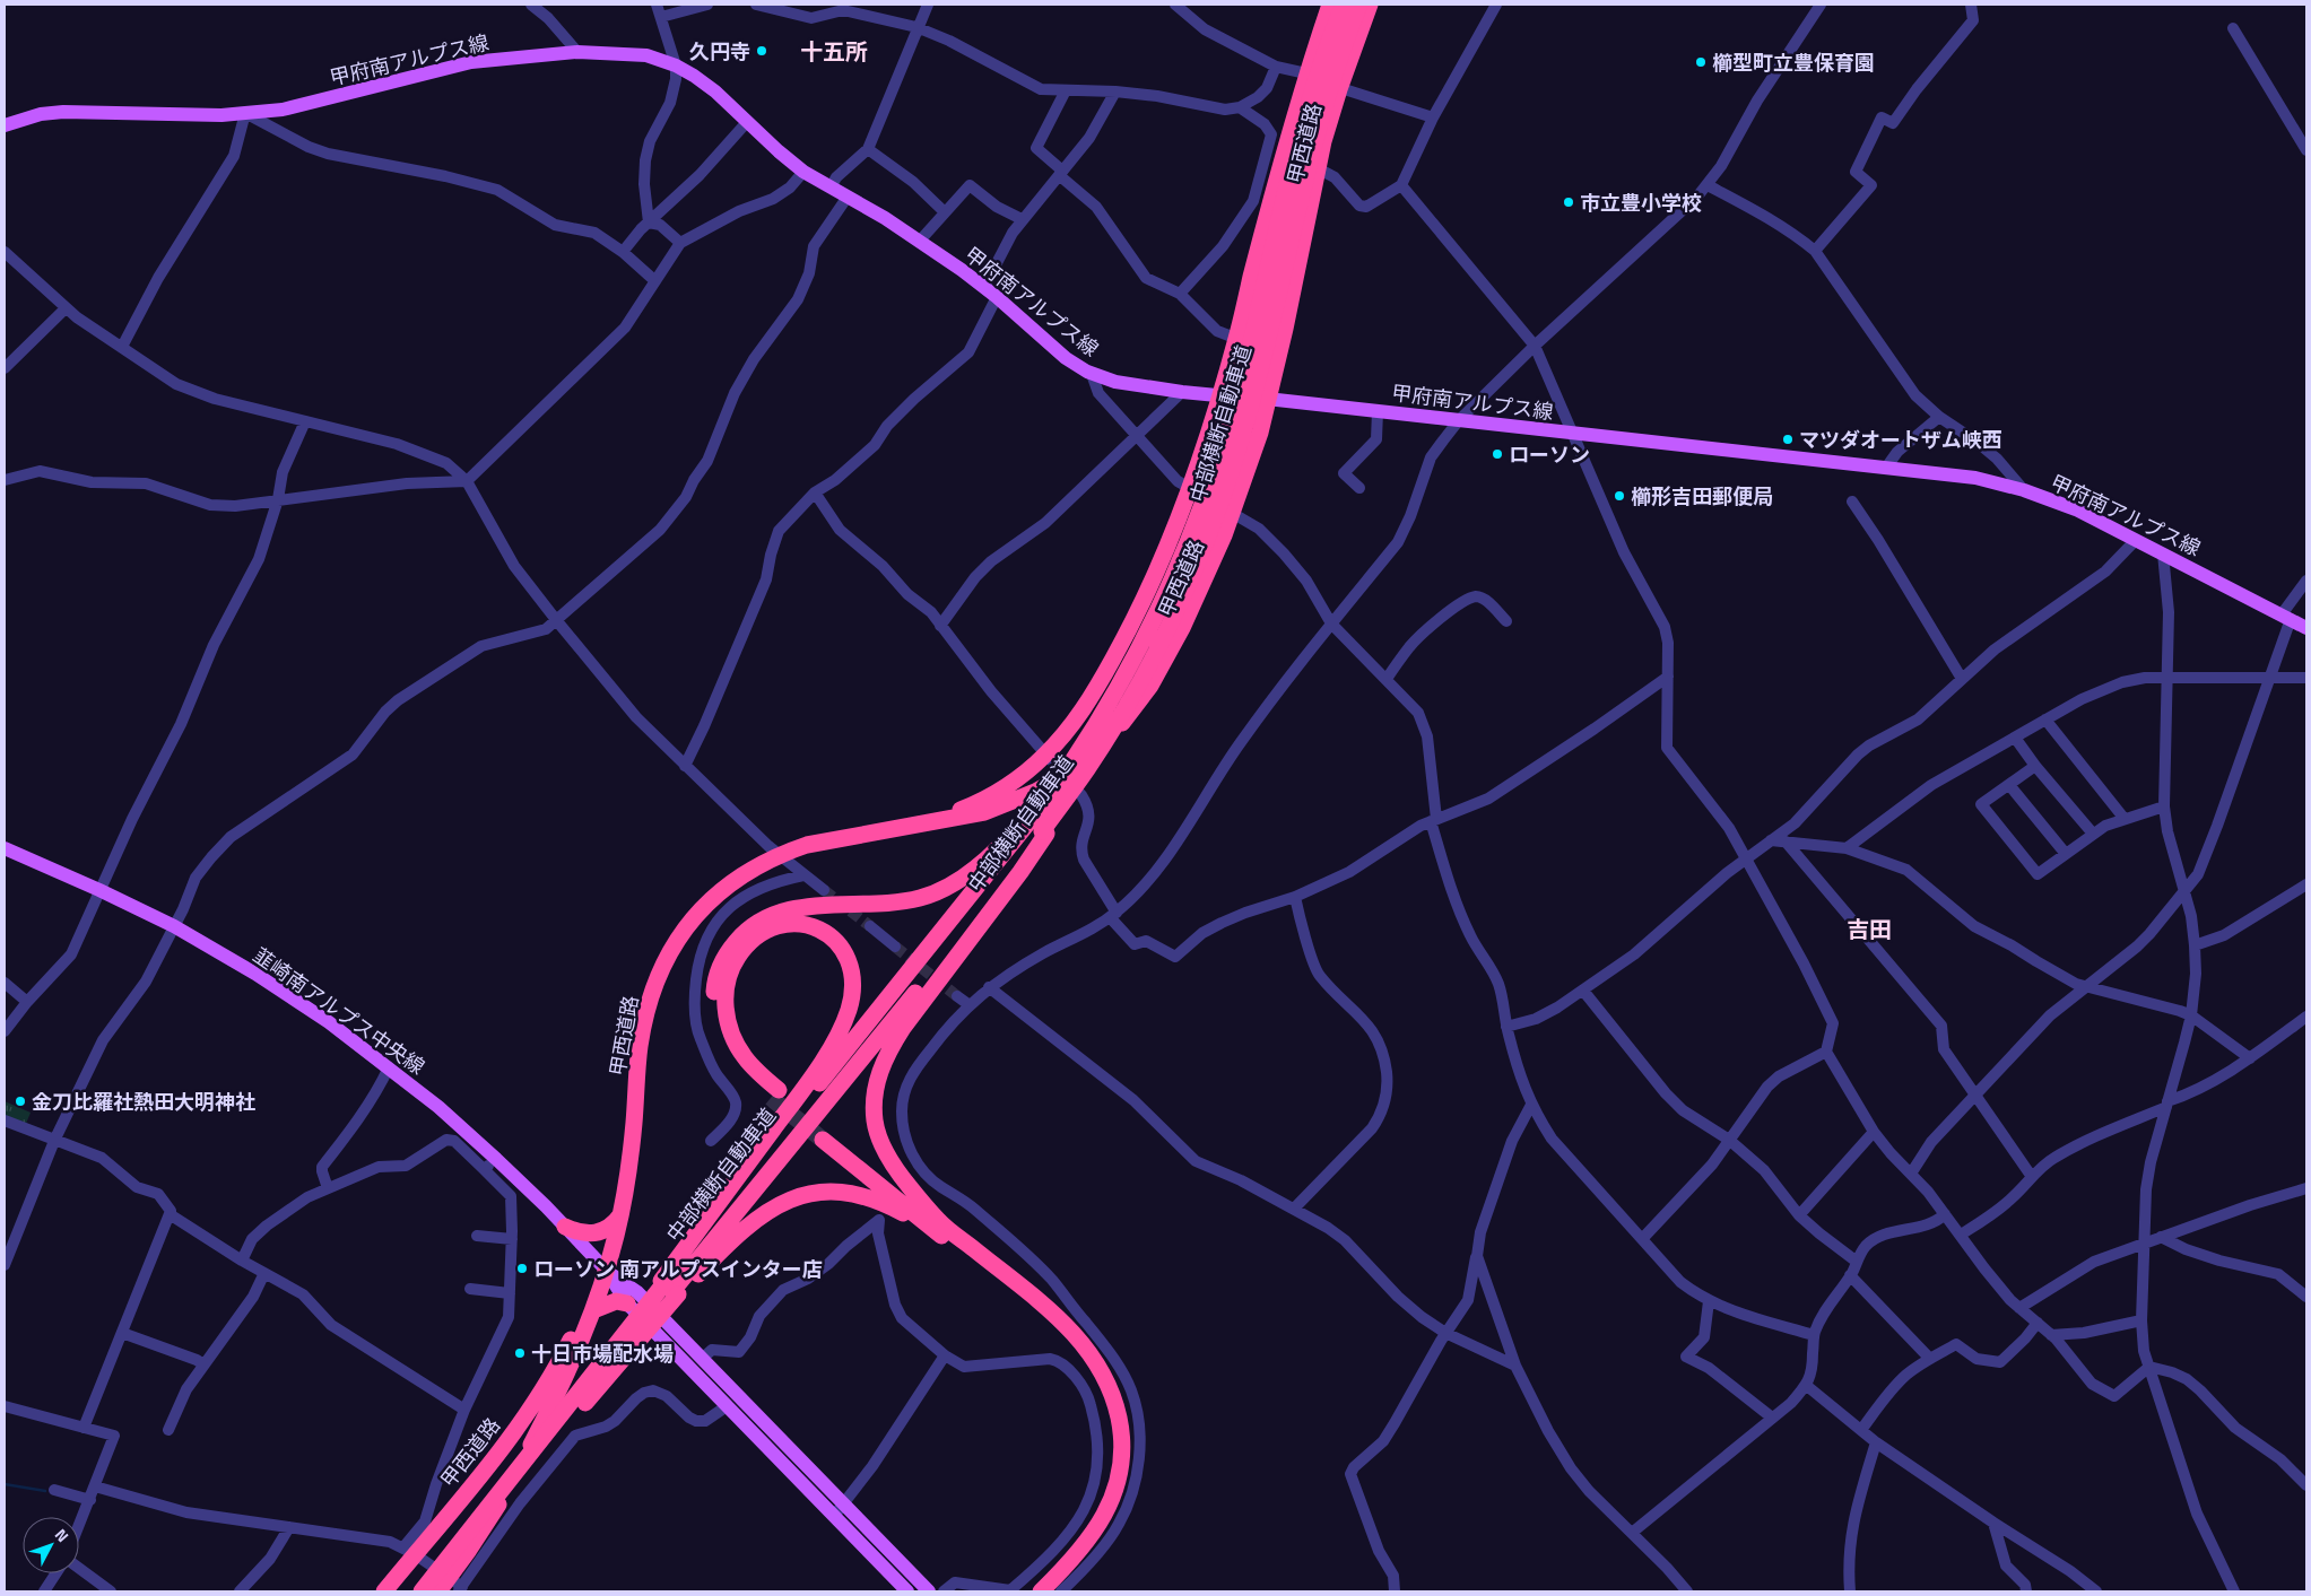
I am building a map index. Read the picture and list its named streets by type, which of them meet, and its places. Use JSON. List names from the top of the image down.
{
  "streets": {
    "highway": ["甲西道路", "中部横断自動車道"],
    "main road": ["甲府南アルプス線", "韮崎南アルプス中央線"]
  },
  "crossings": [
    ["甲府南アルプス線", "甲西道路"],
    ["甲西道路", "韮崎南アルプス中央線"]
  ],
  "districts": ["十五所", "吉田"],
  "places": [
    "久円寺",
    "櫛型町立豊保育園",
    "市立豊小学校",
    "マツダオートザム峡西",
    "ローソン",
    "櫛形吉田郵便局",
    "金刀比羅社熱田大明神社",
    "ローソン 南アルプスインター店",
    "十日市場配水場"
  ],
  "north": "top right"
}
